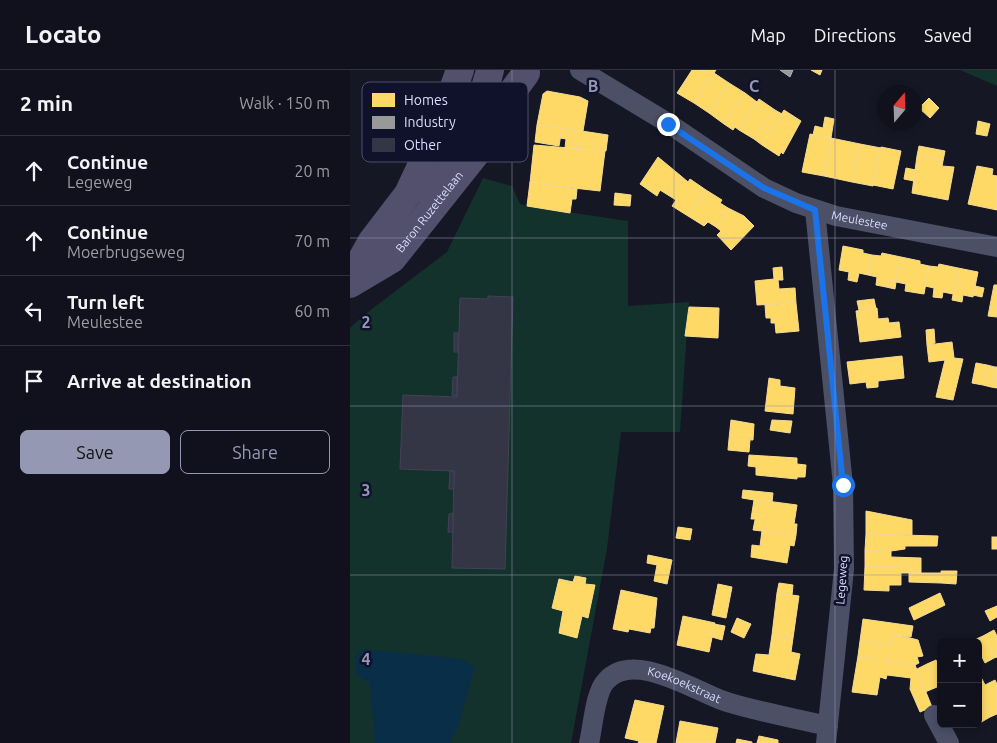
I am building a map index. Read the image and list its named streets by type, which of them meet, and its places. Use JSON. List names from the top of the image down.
{
  "streets": {
    "main road": ["Baron Ruzettelaan"],
    "street": ["Meulestee", "Legeweg", "Koekoekstraat"]
  },
  "crossings": [
    ["Meulestee", "Legeweg"],
    ["Legeweg", "Koekoekstraat"]
  ],
  "legend": ["Homes", "Industry", "Other"],
  "north": "top",
  "page": {
    "header": "Locato",
    "nav": ["Map", "Directions", "Saved"],
    "heading": ["2 min", "Walk · 150 m"],
    "list": [
      ["Continue", "Legeweg", "20 m"],
      ["Continue", "Moerbrugseweg", "70 m"],
      ["Turn left", "Meulestee", "60 m"],
      "Arrive at destination"
    ],
    "buttons": ["Save", "Share"],
    "map_buttons": ["+", "−"]
  },
  "grid": {
    "columns": ["B", "C"],
    "rows": ["2", "3", "4"]
  }
}
